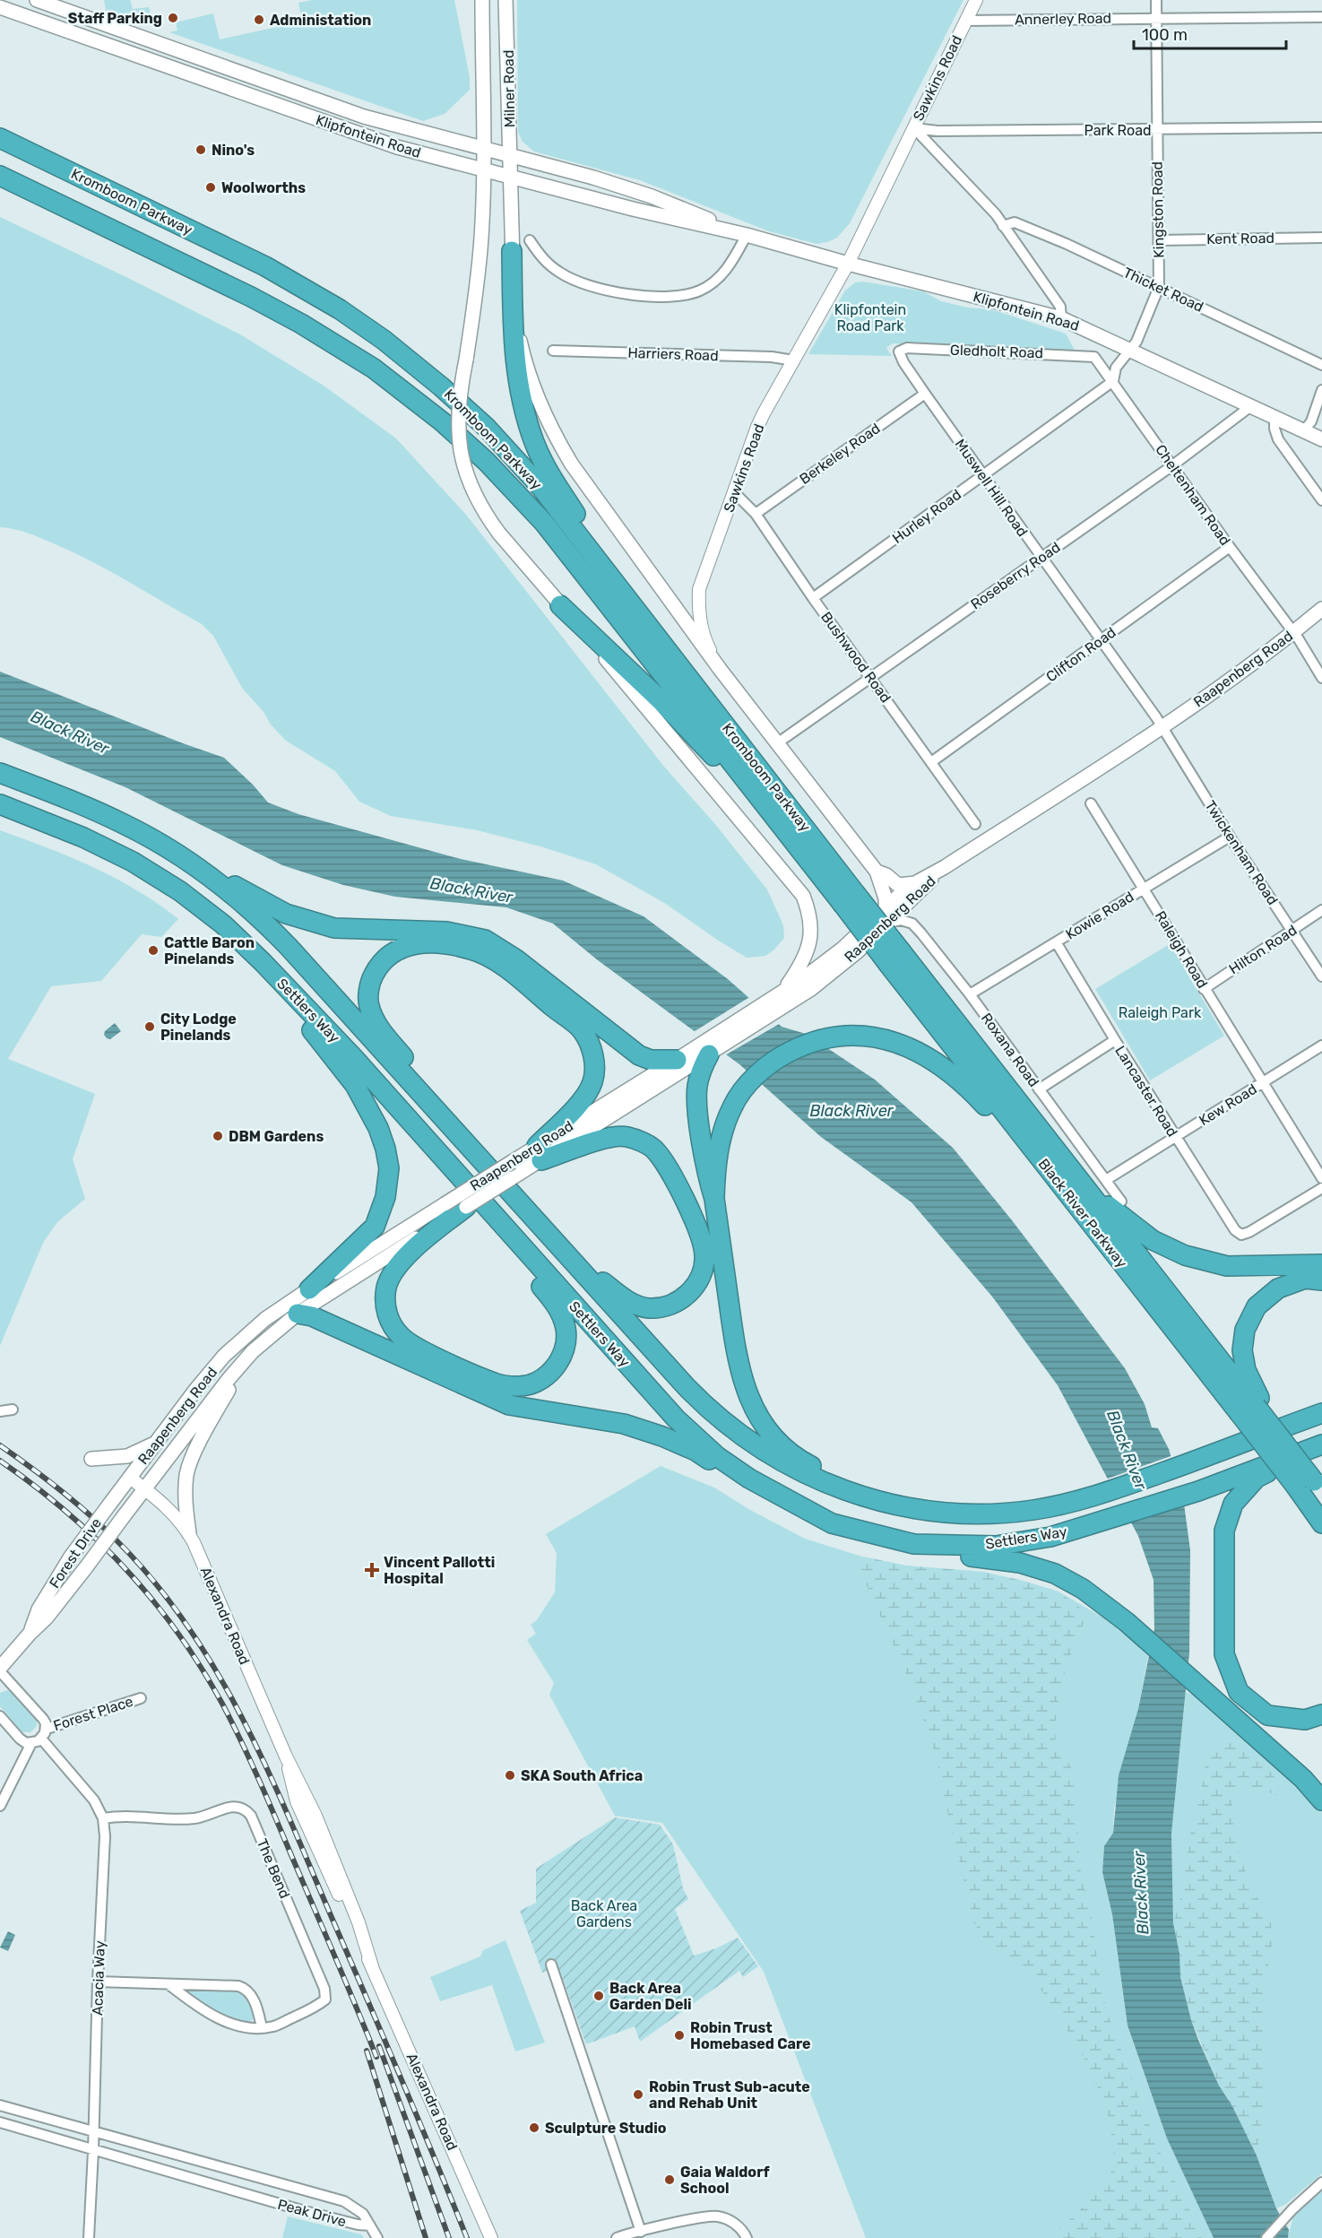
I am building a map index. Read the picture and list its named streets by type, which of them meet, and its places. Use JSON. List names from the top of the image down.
{
  "streets": {
    "highway": ["Kromboom Parkway", "Settlers Way", "Black River Parkway"],
    "main road": [
      "Sawkins Road",
      "Milner Road",
      "Klipfontein Road",
      "Raapenberg Road",
      "Forest Drive"
    ],
    "street": [
      "Annerley Road",
      "Park Road",
      "Kingston Road",
      "Kent Road",
      "Thicket Road",
      "Gledholt Road",
      "Harriers Road",
      "Berkeley Road",
      "Muswell Hill Road",
      "Cheltenham Road",
      "Hurley Road",
      "Roseberry Road",
      "Clifton Road",
      "Bushwood Road",
      "Twickenham Road",
      "Kowie Road",
      "Raleigh Road",
      "Hilton Road",
      "Roxana Road",
      "Lancaster Road",
      "Kew Road",
      "Alexandra Road",
      "Forest Place",
      "The Bend",
      "Acacia Way",
      "Peak Drive"
    ]
  },
  "crossings": [
    ["Annerley Road", "Sawkins Road"],
    ["Annerley Road", "Kingston Road"],
    ["Sawkins Road", "Milner Road"],
    ["Sawkins Road", "Park Road"],
    ["Sawkins Road", "Klipfontein Road"],
    ["Sawkins Road", "Harriers Road"],
    ["Sawkins Road", "Roseberry Road"],
    ["Sawkins Road", "Bushwood Road"],
    ["Sawkins Road", "Raapenberg Road"],
    ["Sawkins Road", "Roxana Road"],
    ["Milner Road", "Klipfontein Road"],
    ["Milner Road", "Raapenberg Road"],
    ["Park Road", "Kingston Road"],
    ["Klipfontein Road", "Kingston Road"],
    ["Klipfontein Road", "Roseberry Road"],
    ["Kromboom Parkway", "Black River Parkway"],
    ["Kingston Road", "Kent Road"],
    ["Kingston Road", "Thicket Road"],
    ["Gledholt Road", "Muswell Hill Road"],
    ["Gledholt Road", "Cheltenham Road"],
    ["Berkeley Road", "Muswell Hill Road"],
    ["Berkeley Road", "Bushwood Road"],
    ["Muswell Hill Road", "Hurley Road"],
    ["Muswell Hill Road", "Roseberry Road"],
    ["Muswell Hill Road", "Clifton Road"],
    ["Muswell Hill Road", "Raapenberg Road"],
    ["Muswell Hill Road", "Twickenham Road"],
    ["Cheltenham Road", "Hurley Road"],
    ["Cheltenham Road", "Roseberry Road"],
    ["Cheltenham Road", "Clifton Road"],
    ["Cheltenham Road", "Raapenberg Road"],
    ["Hurley Road", "Bushwood Road"],
    ["Roseberry Road", "Bushwood Road"],
    ["Clifton Road", "Bushwood Road"],
    ["Raapenberg Road", "Twickenham Road"],
    ["Raapenberg Road", "Roxana Road"],
    ["Raapenberg Road", "Forest Drive"],
    ["Raapenberg Road", "Alexandra Road"],
    ["Twickenham Road", "Kowie Road"],
    ["Twickenham Road", "Hilton Road"],
    ["Kowie Road", "Raleigh Road"],
    ["Kowie Road", "Roxana Road"],
    ["Kowie Road", "Lancaster Road"],
    ["Raleigh Road", "Hilton Road"],
    ["Raleigh Road", "Kew Road"],
    ["Roxana Road", "Kew Road"],
    ["Lancaster Road", "Kew Road"],
    ["Forest Drive", "Alexandra Road"],
    ["Forest Drive", "Forest Place"],
    ["Forest Place", "Acacia Way"],
    ["The Bend", "Acacia Way"],
    ["Acacia Way", "Peak Drive"]
  ],
  "water": ["Black River"],
  "parks": ["Klipfontein Road Park", "Raleigh Park", "Back Area Gardens"],
  "places": {
    "other": [
      "Staff Parking",
      "Administation",
      "Nino's",
      "Woolworths",
      "Cattle Baron Pinelands",
      "City Lodge Pinelands",
      "DBM Gardens",
      "SKA South Africa",
      "Back Area Garden Deli",
      "Robin Trust Homebased Care",
      "Robin Trust Sub-acute and Rehab Unit",
      "Sculpture Studio",
      "Gaia Waldorf School"
    ],
    "health": ["Vincent Pallotti Hospital"]
  },
  "scale_bar": "100 m"
}
